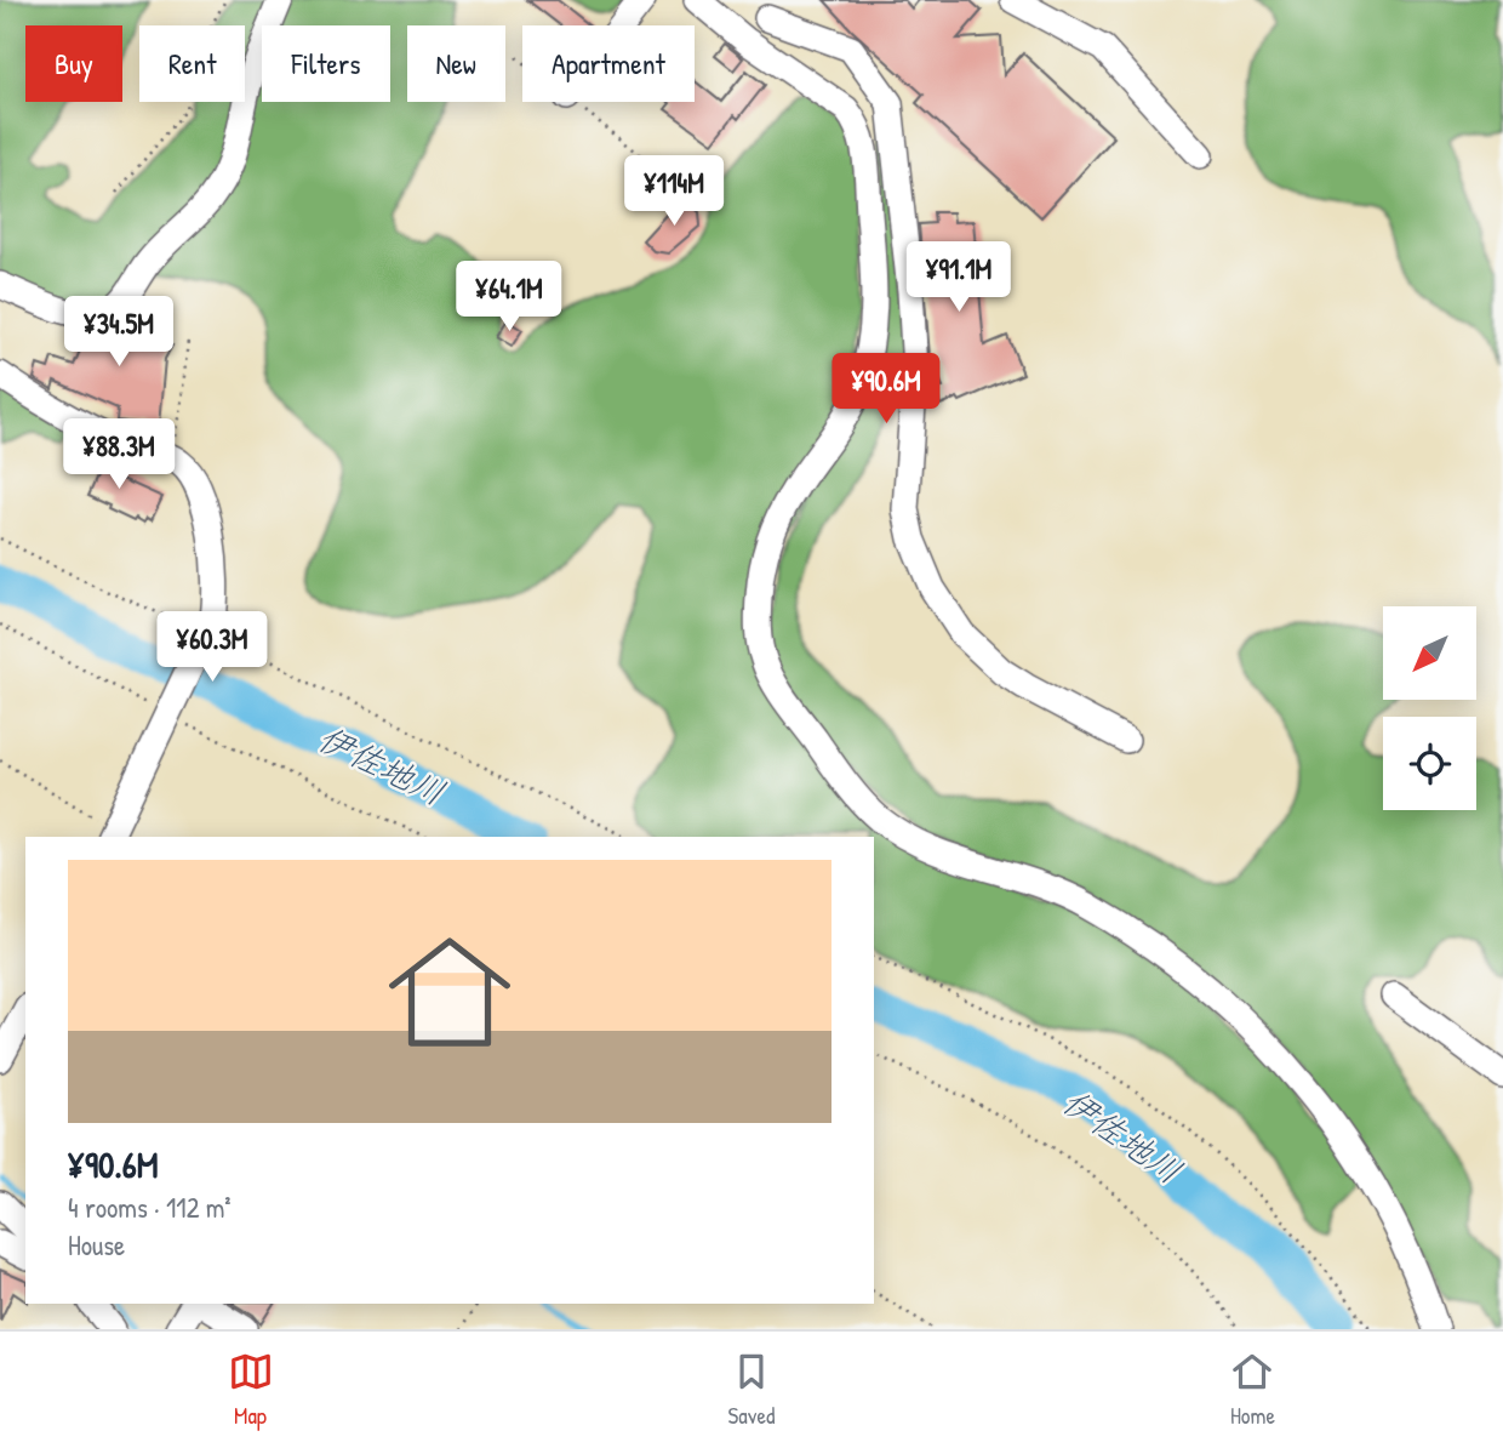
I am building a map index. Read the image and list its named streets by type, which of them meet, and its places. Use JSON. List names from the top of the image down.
{
  "water": ["伊佐地川"],
  "north": "bottom left",
  "page": {
    "chip": [
      "Buy",
      "Rent",
      "Filters",
      "New",
      "Apartment"
    ],
    "price": [
      "¥114M",
      "¥91.1M",
      "¥64.1M",
      "¥34.5M",
      "¥90.6M",
      "¥88.3M",
      "¥60.3M"
    ],
    "list": [
      {
        "name": "¥90.6M",
        "note": "4 rooms · 112 m² · House"
      }
    ],
    "tabs": ["Map", "Saved", "Home"]
  }
}
